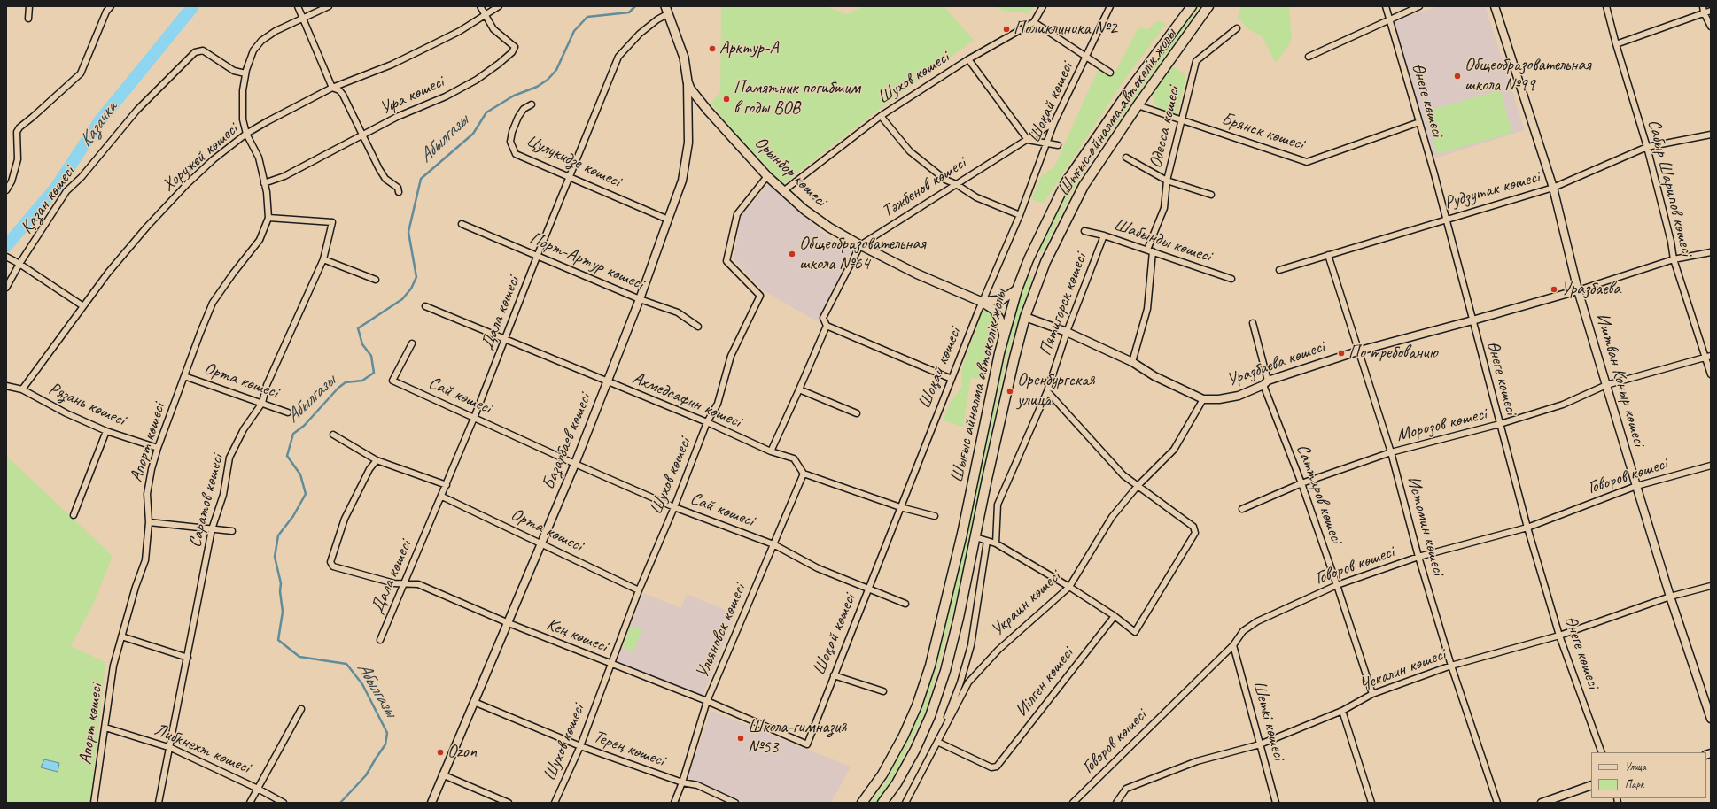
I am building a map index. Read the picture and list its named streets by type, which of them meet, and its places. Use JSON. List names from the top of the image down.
{
  "streets": {
    "main road": ["Шығыс айналма автокөлік жолы", "Орынбор көшесі"],
    "street": [
      "Шухов көшесі",
      "Уфа көшесі",
      "Өнеге көшесі",
      "Шоқай көшесі",
      "Одесса көшесі",
      "Брянск көшесі",
      "Хоружей көшесі",
      "Цулукидзе көшесі",
      "Тәжбенов көшесі",
      "Сабыр Шарипов көшесі",
      "Рудзутак көшесі",
      "Қазан көшесі",
      "Шабынды көшесі",
      "Порт-Артур көшесі",
      "Пятигорск көшесі",
      "Дала көшесі",
      "Уразбаева көшесі",
      "Иштван Коныр көшесі",
      "Орта көшесі",
      "Сай көшесі",
      "Ахмедсафин көшесі",
      "Рязань көшесі",
      "Морозов көшесі",
      "Базарбаев көшесі",
      "Апорт көшесі",
      "Говоров көшесі",
      "Саттаров көшесі",
      "Саратов көшесі",
      "Истомин көшесі",
      "Украин көшесі",
      "Ульяновск көшесі",
      "Кең көшесі",
      "Чекалин көшесі",
      "Иілген көшесі",
      "Шеткі көшесі",
      "Либкнехт көшесі",
      "Терең көшесі"
    ]
  },
  "crossings": [
    ["Шухов көшесі", "Орынбор көшесі"],
    ["Шухов көшесі", "Орта көшесі"],
    ["Шухов көшесі", "Сай көшесі"],
    ["Шухов көшесі", "Ахмедсафин көшесі"],
    ["Шухов көшесі", "Кең көшесі"],
    ["Шухов көшесі", "Терең көшесі"],
    ["Уфа көшесі", "Хоружей көшесі"],
    ["Уфа көшесі", "Апорт көшесі"],
    ["Өнеге көшесі", "Брянск көшесі"],
    ["Өнеге көшесі", "Рудзутак көшесі"],
    ["Өнеге көшесі", "Уразбаева көшесі"],
    ["Өнеге көшесі", "Морозов көшесі"],
    ["Өнеге көшесі", "Говоров көшесі"],
    ["Өнеге көшесі", "Чекалин көшесі"],
    ["Шоқай көшесі", "Орынбор көшесі"],
    ["Шоқай көшесі", "Тәжбенов көшесі"],
    ["Шоқай көшесі", "Сай көшесі"],
    ["Шоқай көшесі", "Кең көшесі"],
    ["Шығыс айналма автокөлік жолы", "Брянск көшесі"],
    ["Шығыс айналма автокөлік жолы", "Уразбаева көшесі"],
    ["Одесса көшесі", "Брянск көшесі"],
    ["Одесса көшесі", "Шабынды көшесі"],
    ["Одесса көшесі", "Уразбаева көшесі"],
    ["Хоружей көшесі", "Рязань көшесі"],
    ["Хоружей көшесі", "Апорт көшесі"],
    ["Цулукидзе көшесі", "Дала көшесі"],
    ["Цулукидзе көшесі", "Базарбаев көшесі"],
    ["Орынбор көшесі", "Тәжбенов көшесі"],
    ["Орынбор көшесі", "Дала көшесі"],
    ["Орынбор көшесі", "Базарбаев көшесі"],
    ["Сабыр Шарипов көшесі", "Рудзутак көшесі"],
    ["Сабыр Шарипов көшесі", "Уразбаева көшесі"],
    ["Сабыр Шарипов көшесі", "Морозов көшесі"],
    ["Рудзутак көшесі", "Иштван Коныр көшесі"],
    ["Рудзутак көшесі", "Истомин көшесі"],
    ["Шабынды көшесі", "Пятигорск көшесі"],
    ["Порт-Артур көшесі", "Дала көшесі"],
    ["Порт-Артур көшесі", "Базарбаев көшесі"],
    ["Пятигорск көшесі", "Уразбаева көшесі"],
    ["Дала көшесі", "Орта көшесі"],
    ["Дала көшесі", "Сай көшесі"],
    ["Дала көшесі", "Ахмедсафин көшесі"],
    ["Дала көшесі", "Кең көшесі"],
    ["Уразбаева көшесі", "Иштван Коныр көшесі"],
    ["Уразбаева көшесі", "Саттаров көшесі"],
    ["Уразбаева көшесі", "Истомин көшесі"],
    ["Уразбаева көшесі", "Украин көшесі"],
    ["Иштван Коныр көшесі", "Морозов көшесі"],
    ["Иштван Коныр көшесі", "Говоров көшесі"],
    ["Иштван Коныр көшесі", "Чекалин көшесі"],
    ["Орта көшесі", "Базарбаев көшесі"],
    ["Орта көшесі", "Апорт көшесі"],
    ["Орта көшесі", "Саратов көшесі"],
    ["Сай көшесі", "Базарбаев көшесі"],
    ["Сай көшесі", "Ульяновск көшесі"],
    ["Ахмедсафин көшесі", "Базарбаев көшесі"],
    ["Ахмедсафин көшесі", "Ульяновск көшесі"],
    ["Рязань көшесі", "Апорт көшесі"],
    ["Морозов көшесі", "Саттаров көшесі"],
    ["Морозов көшесі", "Истомин көшесі"],
    ["Базарбаев көшесі", "Кең көшесі"],
    ["Базарбаев көшесі", "Терең көшесі"],
    ["Апорт көшесі", "Саратов көшесі"],
    ["Апорт көшесі", "Либкнехт көшесі"],
    ["Говоров көшесі", "Саттаров көшесі"],
    ["Говоров көшесі", "Истомин көшесі"],
    ["Говоров көшесі", "Шеткі көшесі"],
    ["Саттаров көшесі", "Чекалин көшесі"],
    ["Саратов көшесі", "Либкнехт көшесі"],
    ["Истомин көшесі", "Чекалин көшесі"],
    ["Украин көшесі", "Иілген көшесі"],
    ["Ульяновск көшесі", "Кең көшесі"],
    ["Ульяновск көшесі", "Терең көшесі"],
    ["Чекалин көшесі", "Шеткі көшесі"]
  ],
  "water": ["Казачка", "Абылгазы"],
  "places": [
    "Поликлиника №2",
    "Арктур-А",
    "Общеобразовательная школа №99",
    "Памятник погибшим в годы ВОВ",
    "Общеобразовательная школа №64",
    "Уразбаева",
    "По требованию",
    "Оренбургская улица",
    "Школа-гимназия №53",
    "Ozon"
  ],
  "legend": ["Улица", "Парк"]
}
